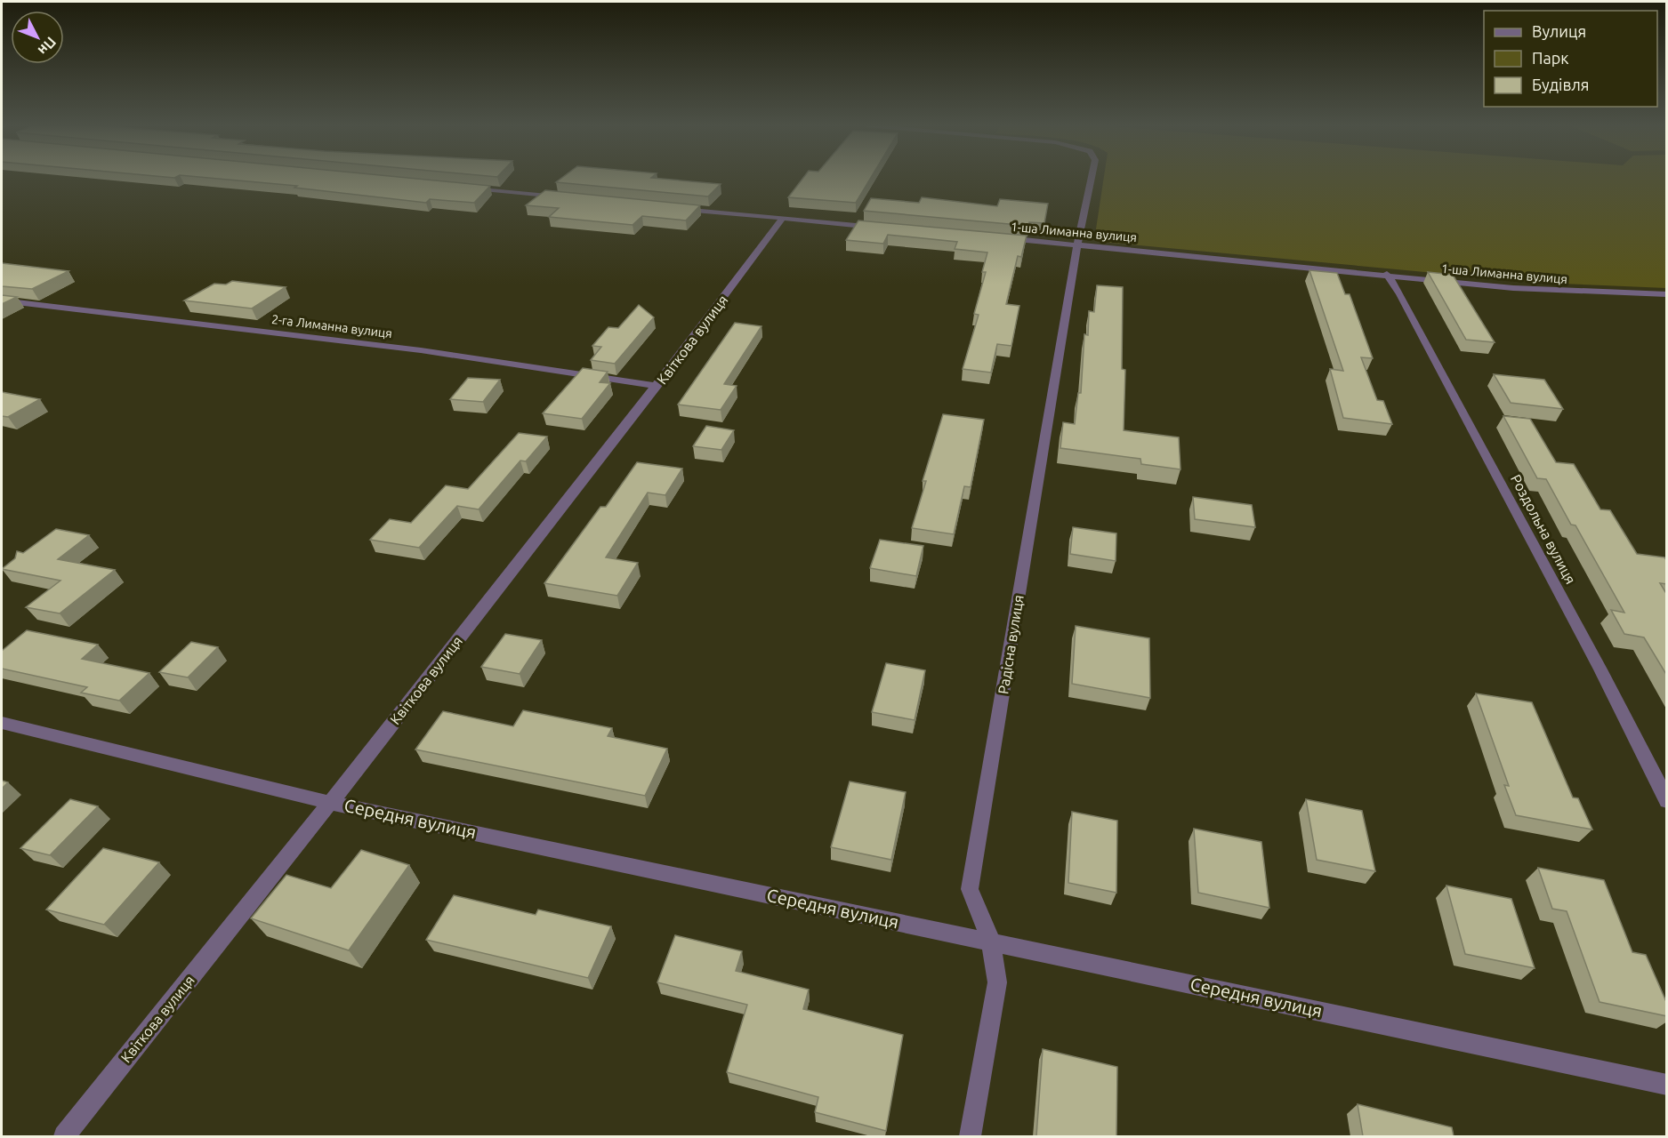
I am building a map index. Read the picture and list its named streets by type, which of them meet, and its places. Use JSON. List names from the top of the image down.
{
  "streets": {
    "street": [
      "1-ша Лиманна вулиця",
      "2-га Лиманна вулиця",
      "Квіткова вулиця",
      "Роздольна вулиця",
      "Радісна вулиця",
      "Середня вулиця"
    ]
  },
  "crossings": [
    ["1-ша Лиманна вулиця", "Роздольна вулиця"],
    ["1-ша Лиманна вулиця", "Радісна вулиця"],
    ["2-га Лиманна вулиця", "Квіткова вулиця"],
    ["Квіткова вулиця", "Середня вулиця"],
    ["Радісна вулиця", "Середня вулиця"]
  ],
  "legend": ["Вулиця", "Парк", "Будівля"],
  "north": "bottom right"
}
